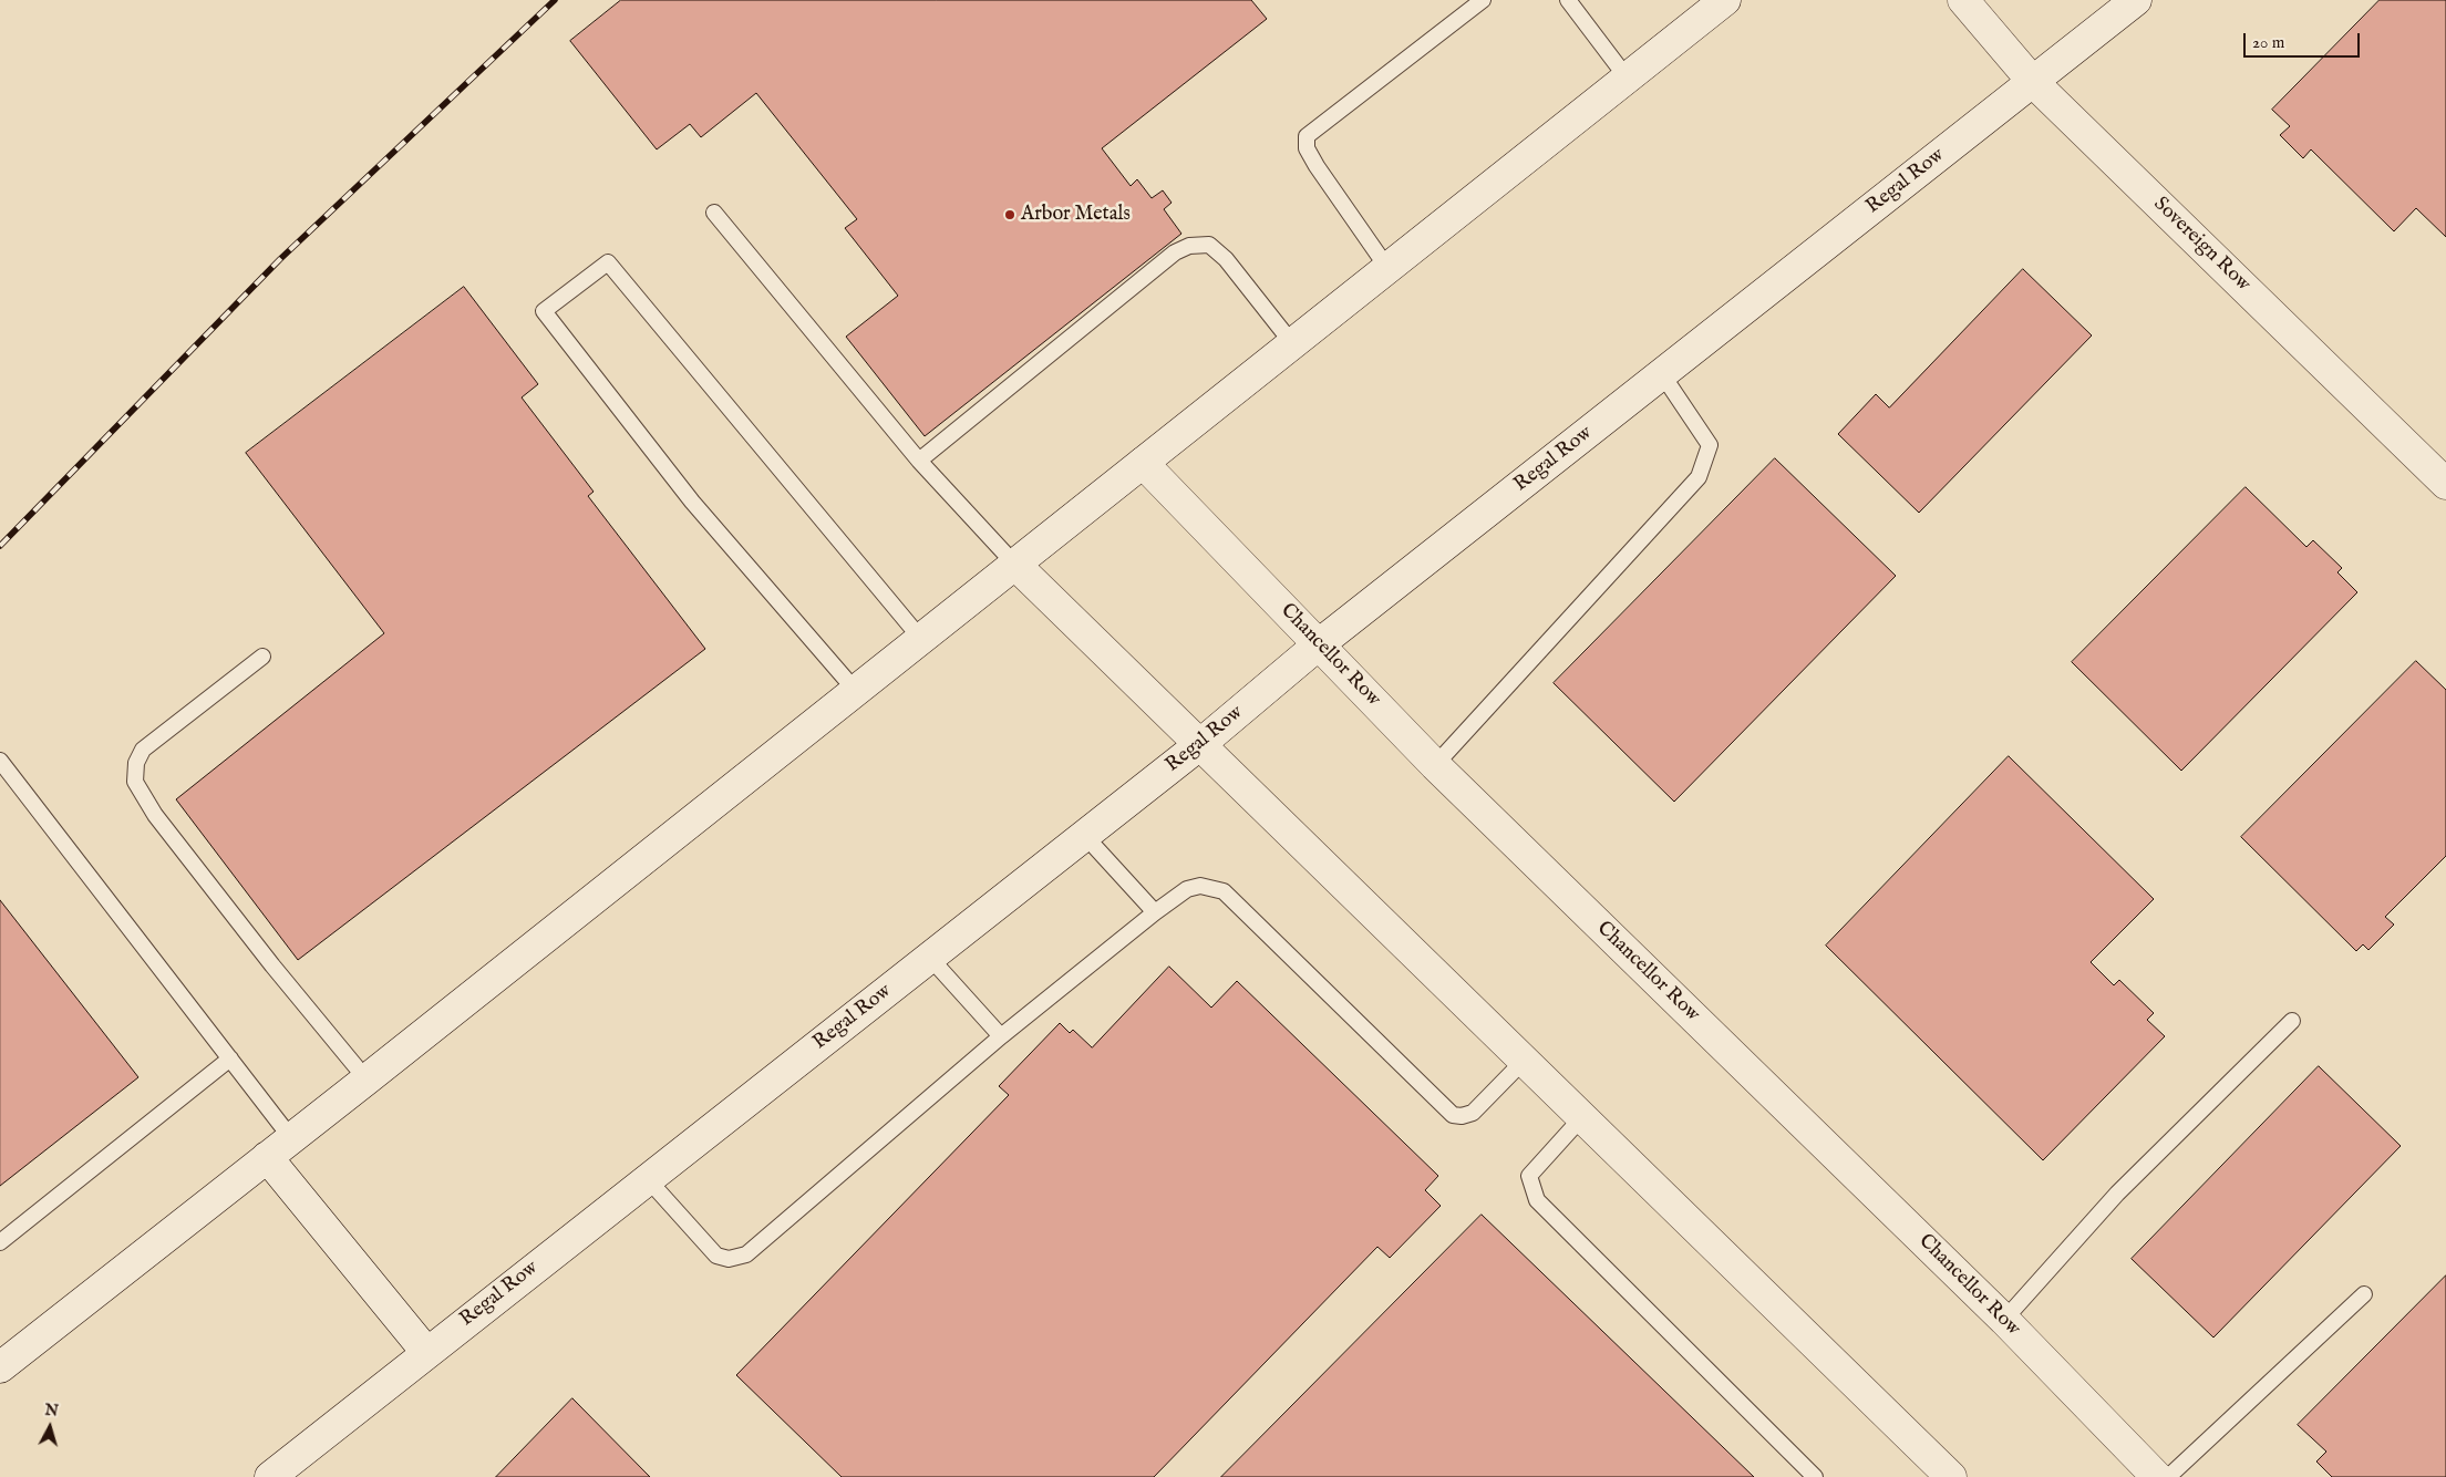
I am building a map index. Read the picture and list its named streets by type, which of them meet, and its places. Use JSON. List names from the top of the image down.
{
  "streets": {
    "main road": ["Regal Row", "Sovereign Row", "Chancellor Row"]
  },
  "crossings": [
    ["Regal Row", "Sovereign Row"],
    ["Regal Row", "Chancellor Row"]
  ],
  "places": ["Arbor Metals"],
  "scale_bar": "20 m",
  "north": "top"
}
